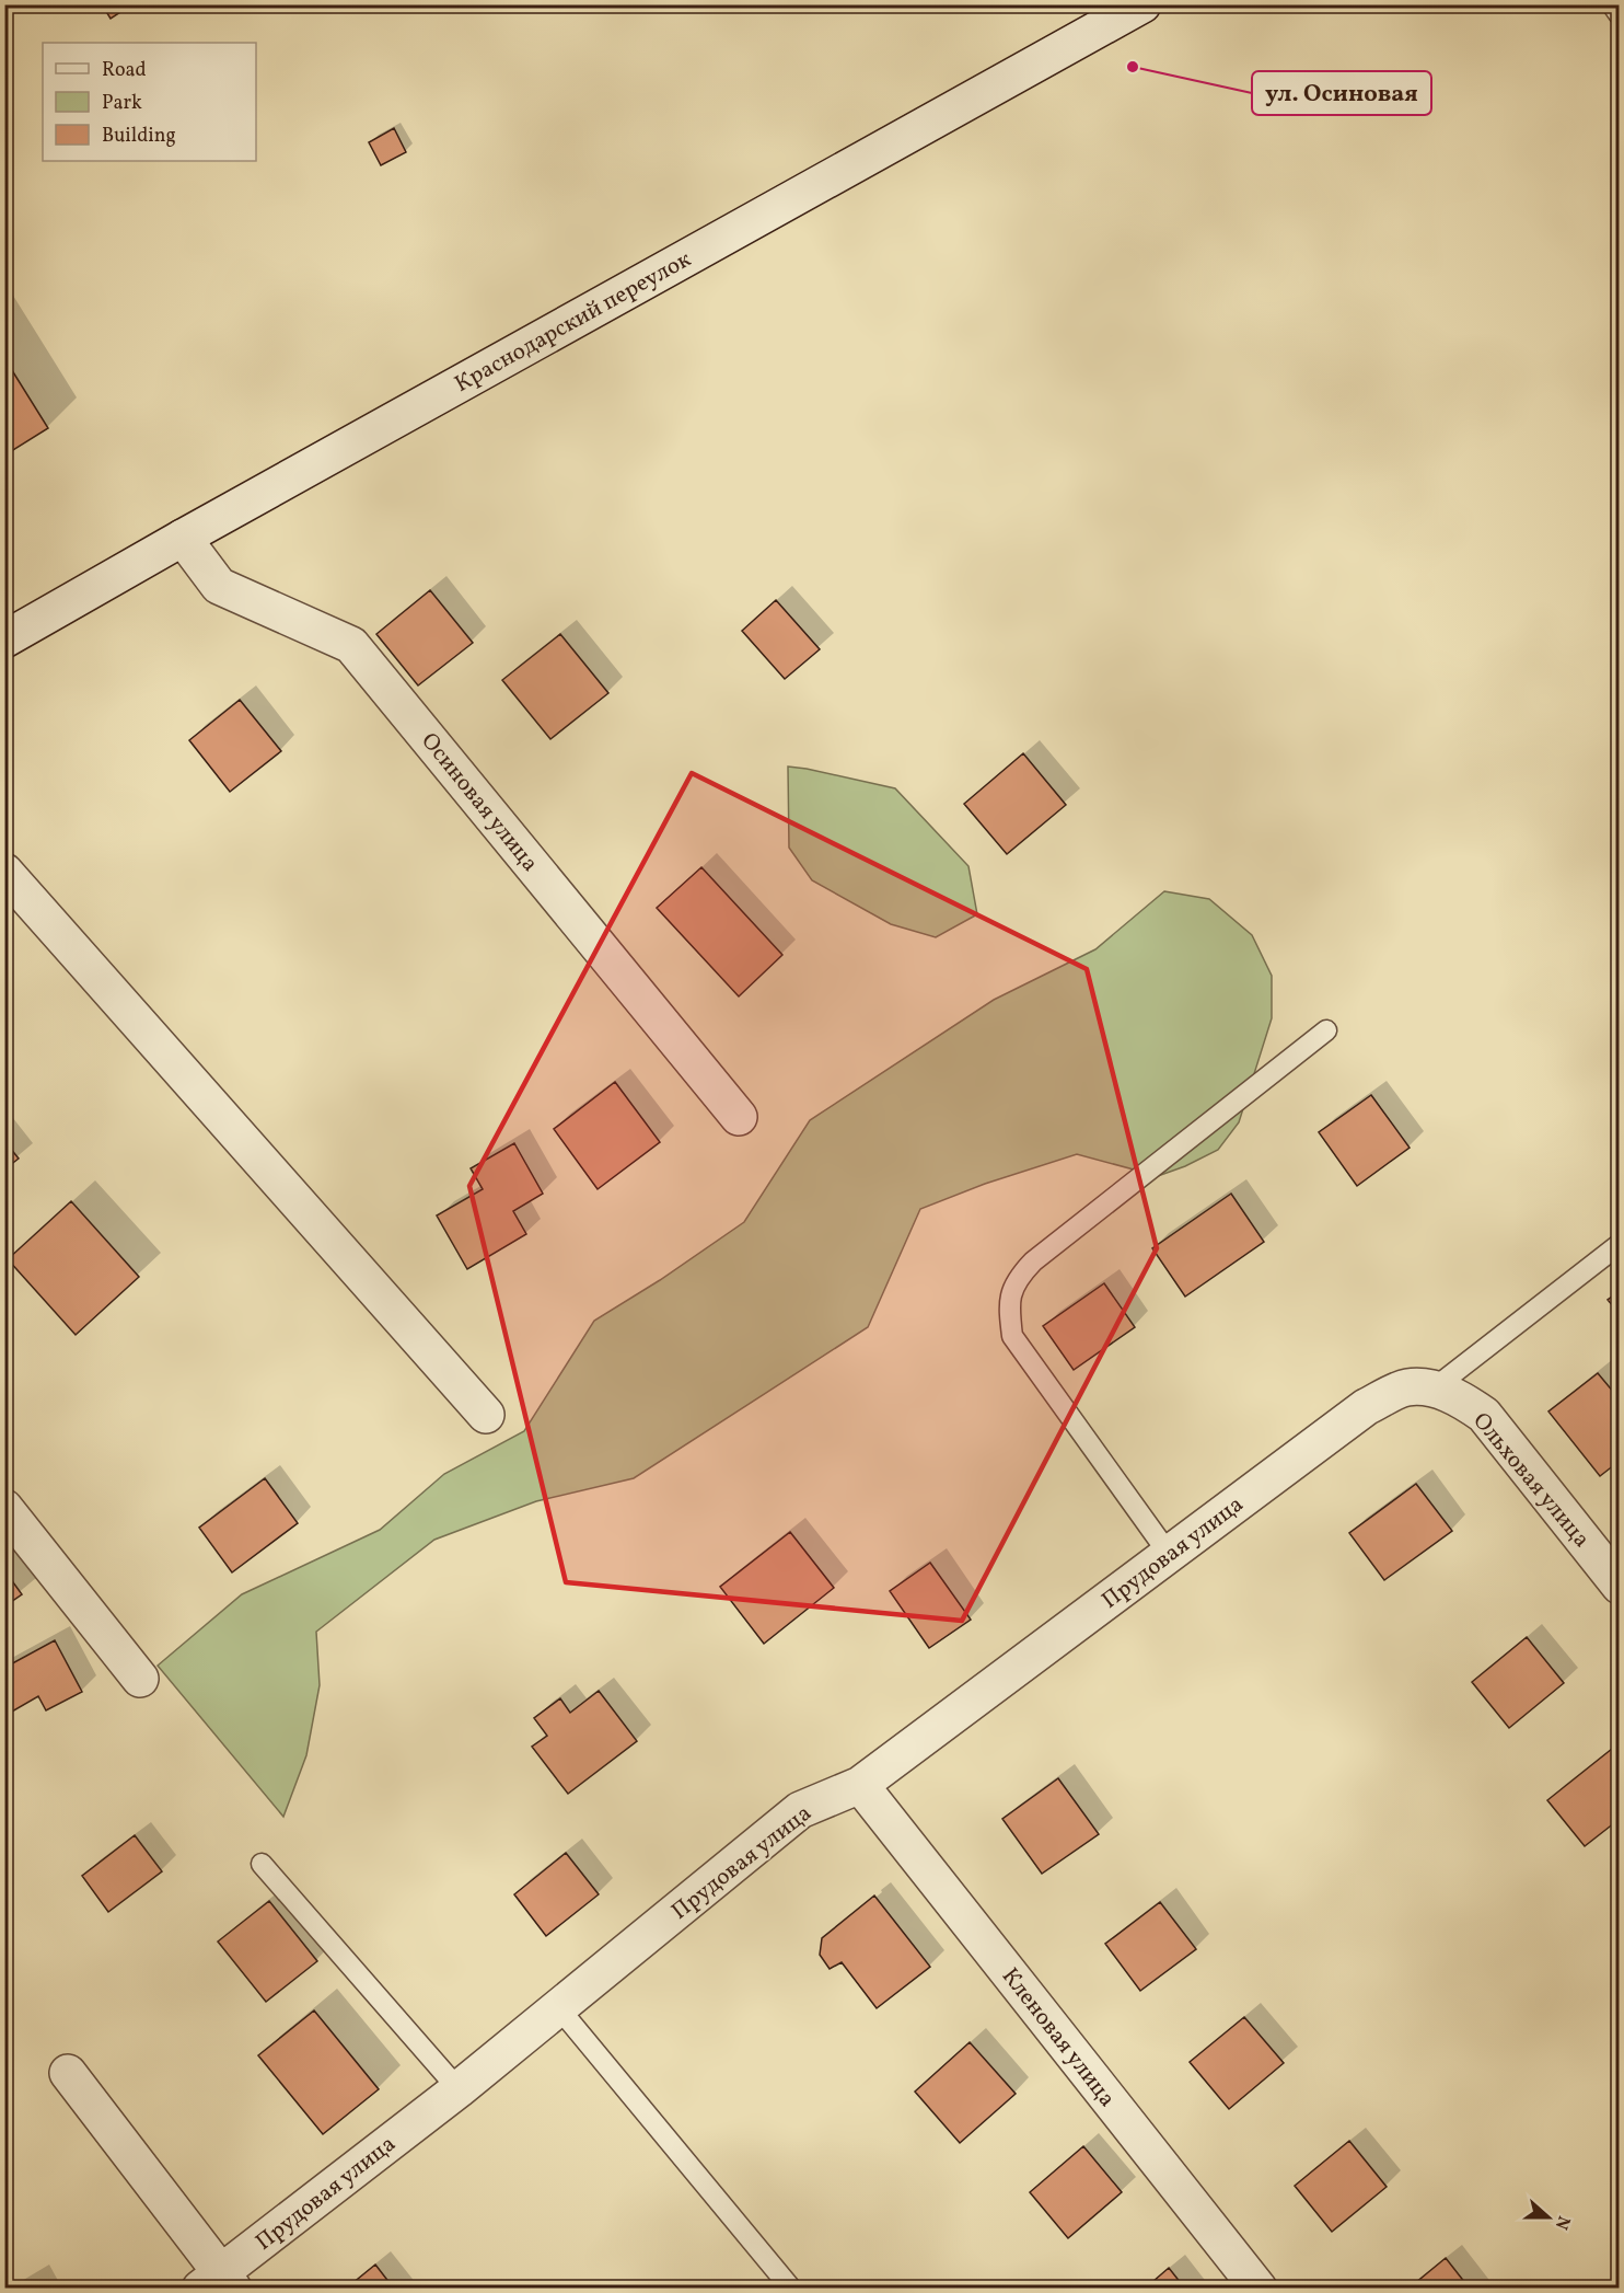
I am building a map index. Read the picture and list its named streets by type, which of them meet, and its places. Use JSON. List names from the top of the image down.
{
  "streets": {
    "street": [
      "Краснодарский переулок",
      "Осиновая улица",
      "Ольховая улица",
      "Прудовая улица",
      "Кленовая улица"
    ]
  },
  "crossings": [
    ["Краснодарский переулок", "Осиновая улица"],
    ["Ольховая улица", "Прудовая улица"],
    ["Прудовая улица", "Кленовая улица"]
  ],
  "places": ["ул. Осиновая"],
  "legend": ["Road", "Park", "Building"],
  "north": "right"
}
